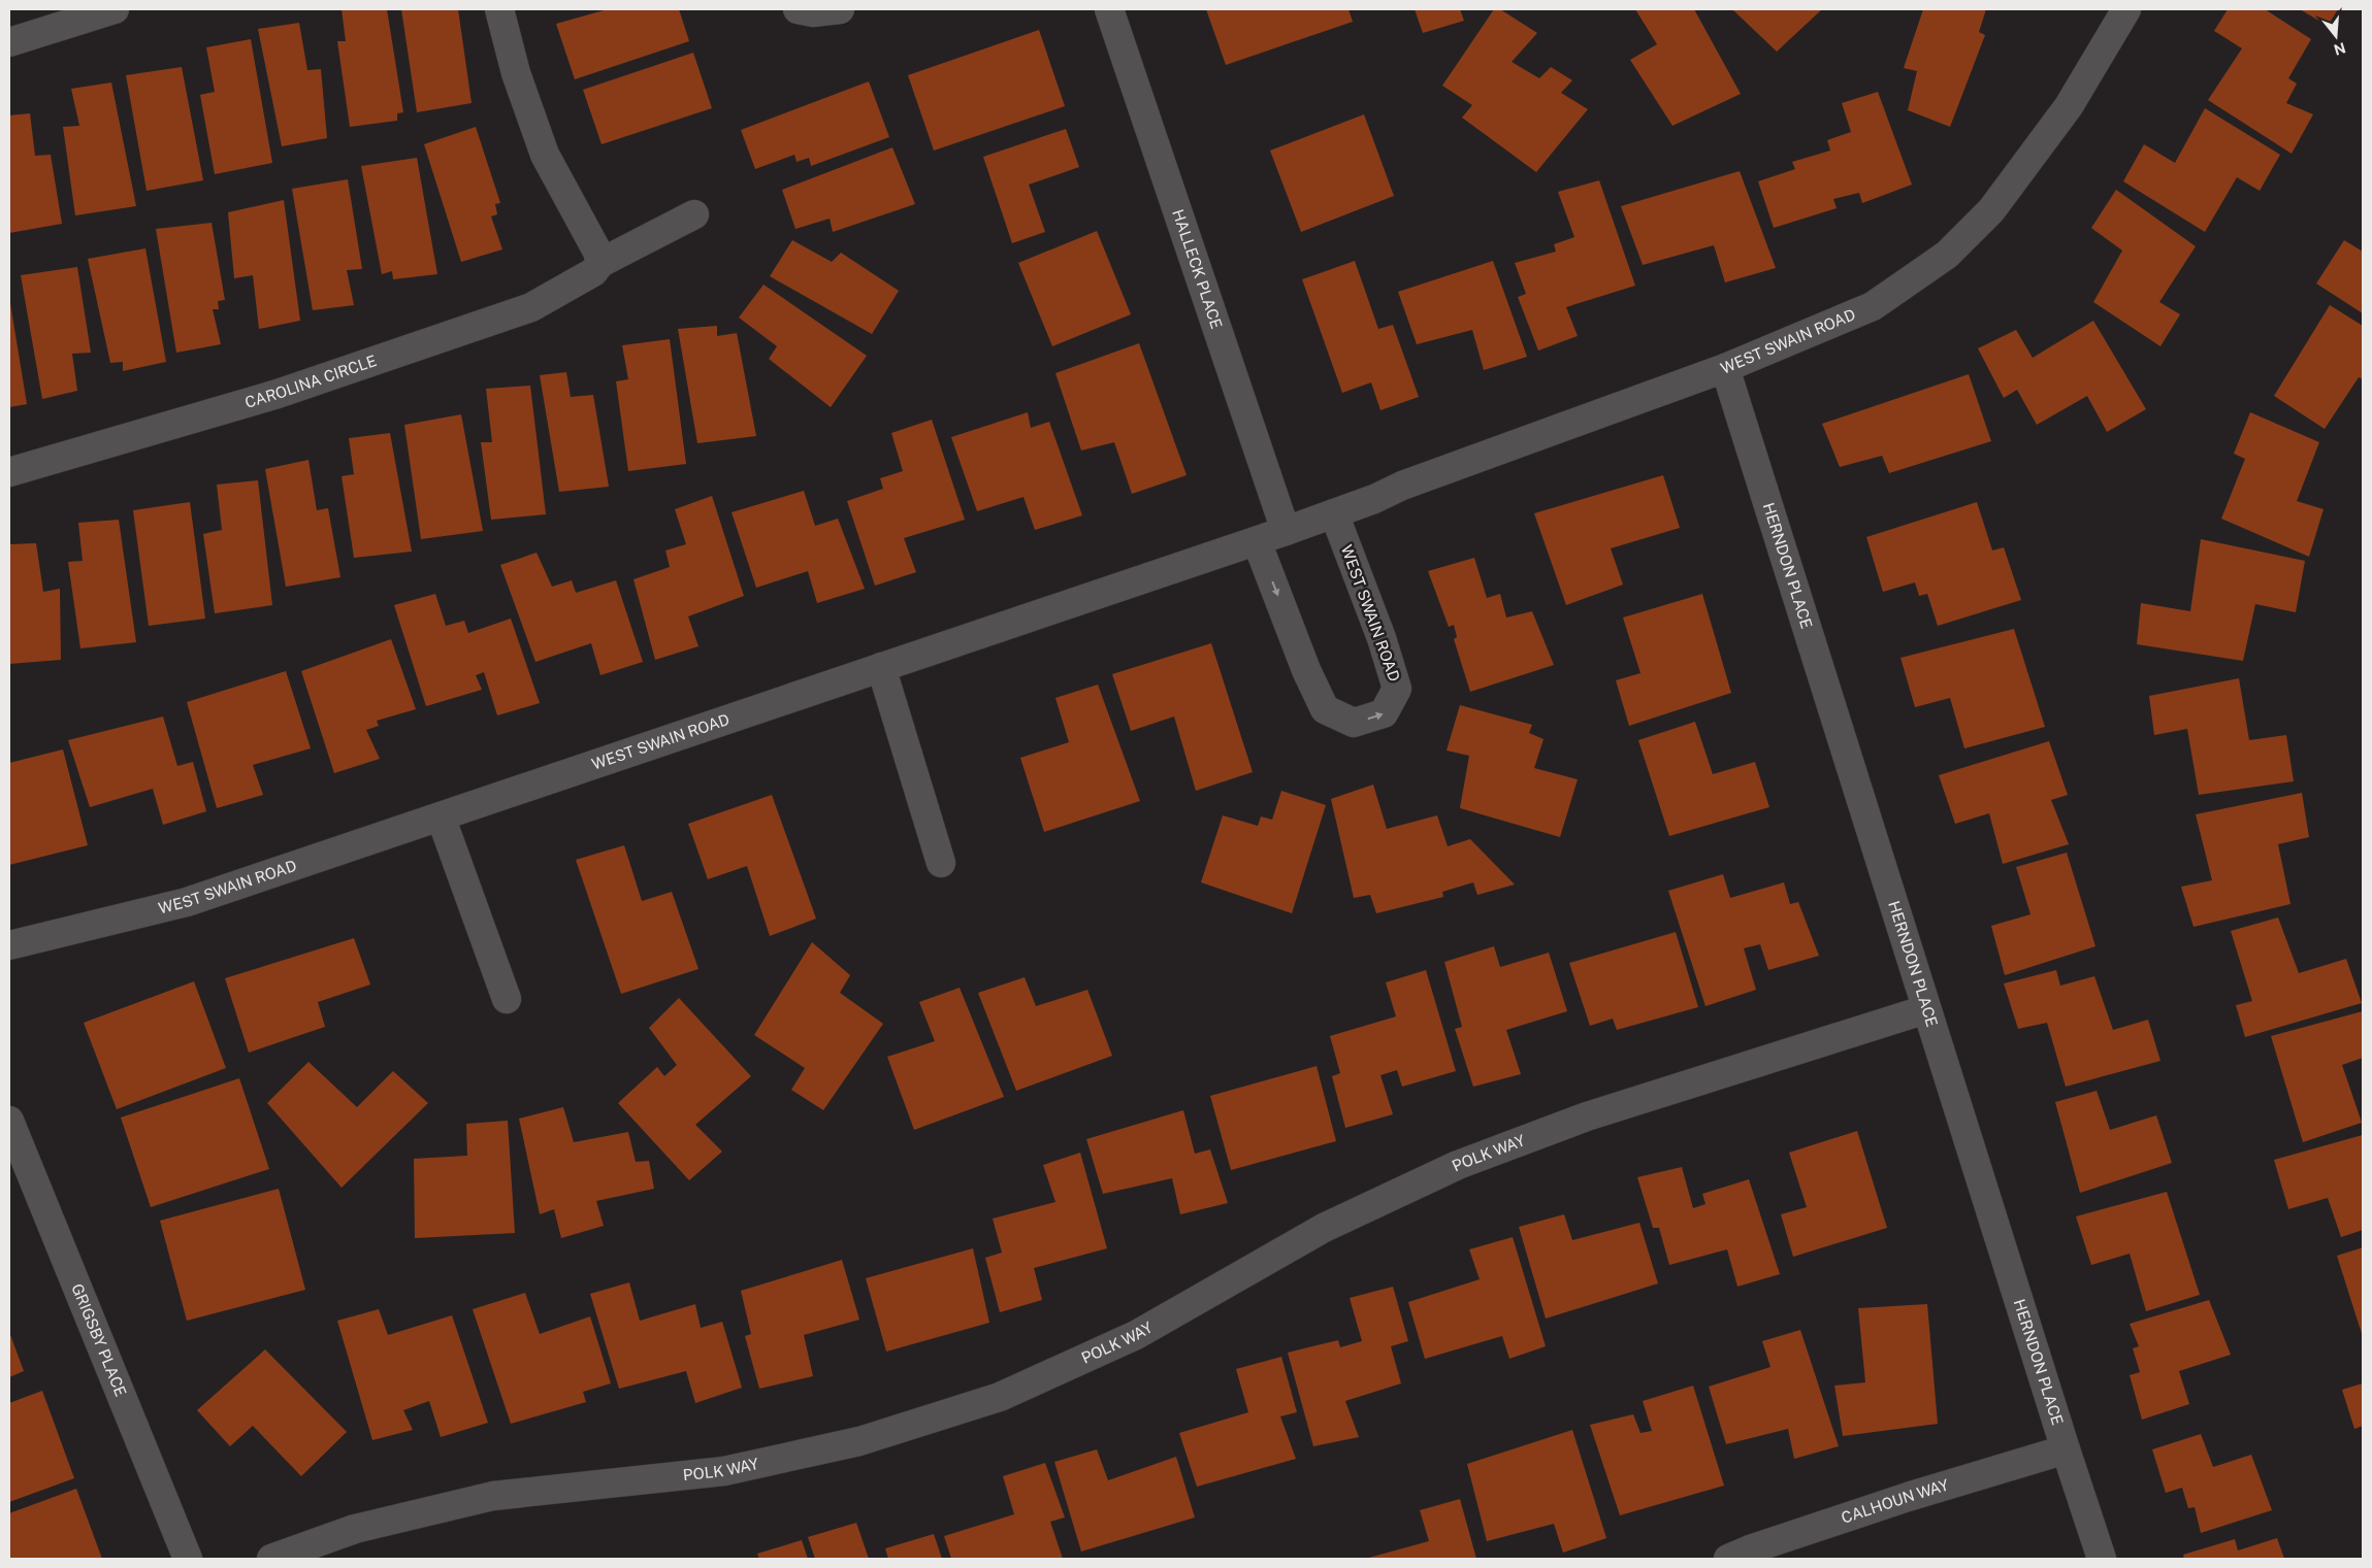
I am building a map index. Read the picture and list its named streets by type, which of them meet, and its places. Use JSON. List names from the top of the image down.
{
  "streets": {
    "street": [
      "HALLECK PLACE",
      "WEST SWAIN ROAD",
      "CAROLINA CIRCLE",
      "HERNDON PLACE",
      "POLK WAY",
      "GRIGSBY PLACE",
      "CALHOUN WAY"
    ]
  },
  "crossings": [
    ["HALLECK PLACE", "WEST SWAIN ROAD"],
    ["WEST SWAIN ROAD", "HERNDON PLACE"],
    ["HERNDON PLACE", "POLK WAY"],
    ["HERNDON PLACE", "CALHOUN WAY"]
  ],
  "north": "bottom"
}
